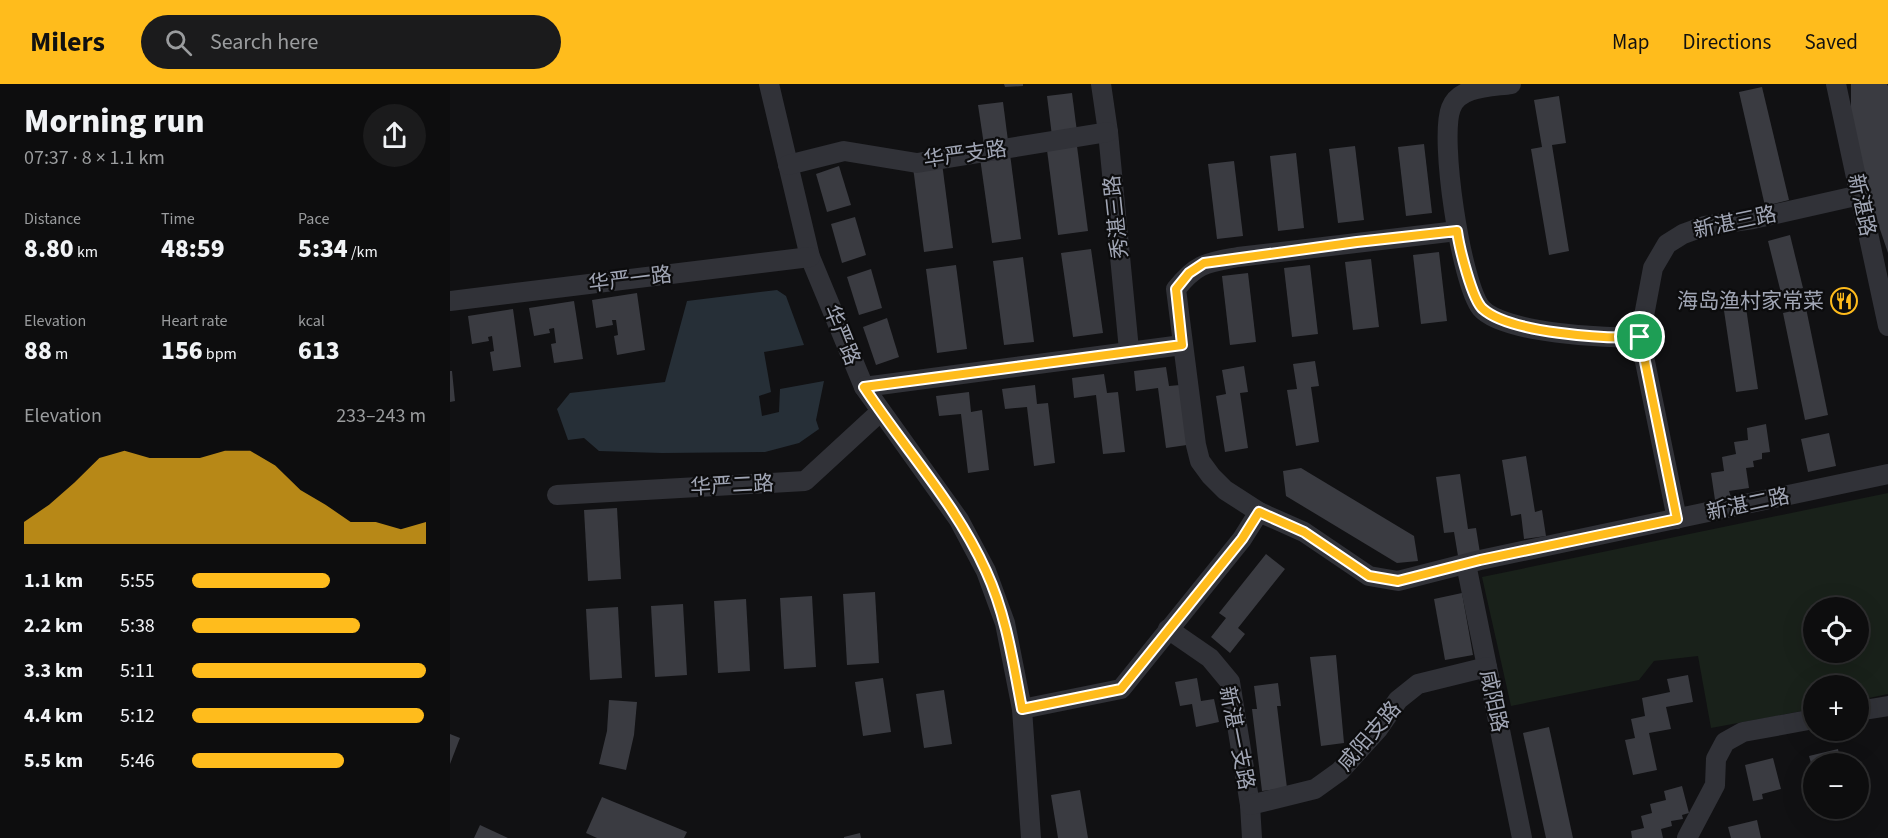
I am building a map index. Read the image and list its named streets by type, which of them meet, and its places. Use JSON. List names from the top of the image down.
{
  "streets": {
    "street": [
      "华严支路",
      "新湛路",
      "秀湛三路",
      "新湛三路",
      "华严一路",
      "华严路",
      "华严二路",
      "新湛二路",
      "咸阳路",
      "咸阳支路",
      "新湛一支路"
    ]
  },
  "crossings": [
    ["华严支路", "秀湛三路"],
    ["华严支路", "华严路"],
    ["新湛路", "新湛三路"],
    ["新湛三路", "新湛二路"],
    ["华严一路", "华严路"],
    ["华严路", "华严二路"],
    ["新湛二路", "咸阳路"],
    ["咸阳路", "咸阳支路"],
    ["咸阳支路", "新湛一支路"]
  ],
  "places": {
    "restaurant": ["海岛渔村家常菜"]
  },
  "page": {
    "header": "Milers",
    "search": "Search here",
    "nav": ["Map", "Directions", "Saved"],
    "heading": ["Morning run", "07:37 · 8 × 1.1 km"],
    "stats": [
      ["Distance", "8.80 km"],
      ["Time", "48:59"],
      ["Pace", "5:34 /km"],
      ["Elevation", "88 m"],
      ["Heart rate", "156 bpm"],
      ["kcal", "613"]
    ],
    "chart": ["Elevation", "233–243 m"],
    "list": [
      {
        "name": "1.1 km",
        "note": "5:55"
      },
      {
        "name": "2.2 km",
        "note": "5:38"
      },
      {
        "name": "3.3 km",
        "note": "5:11"
      },
      {
        "name": "4.4 km",
        "note": "5:12"
      },
      {
        "name": "5.5 km",
        "note": "5:46"
      }
    ],
    "map_buttons": ["+", "−"]
  }
}
